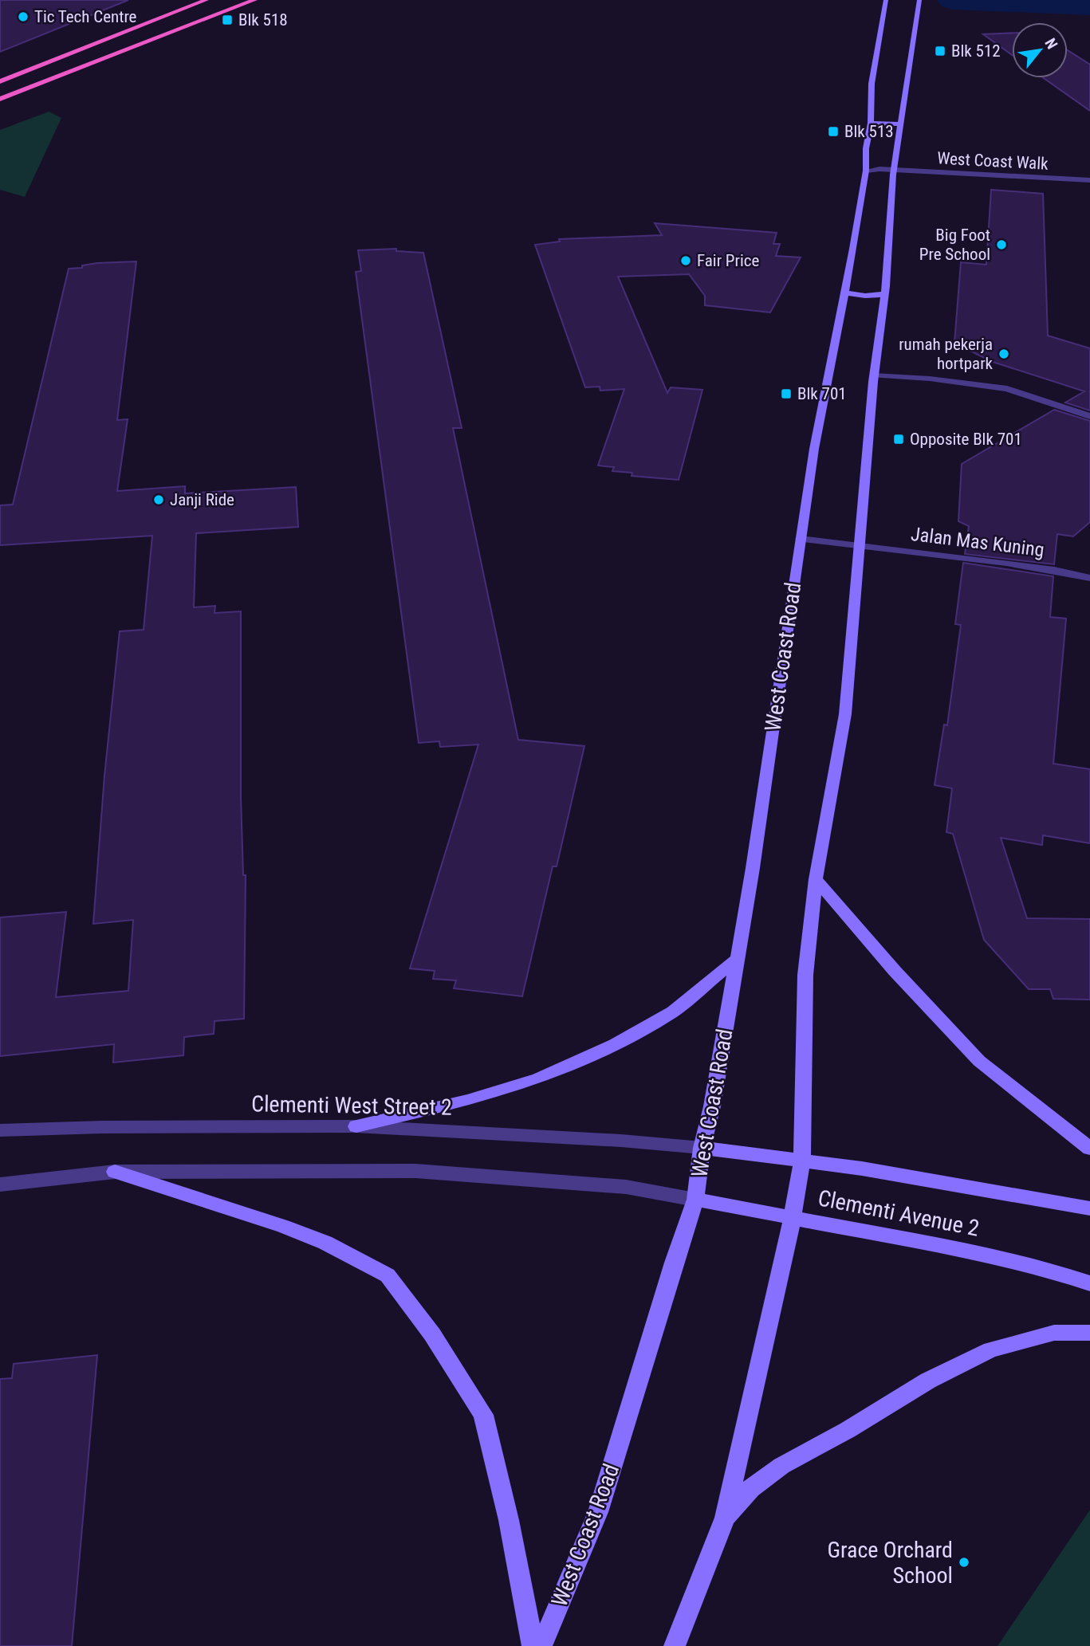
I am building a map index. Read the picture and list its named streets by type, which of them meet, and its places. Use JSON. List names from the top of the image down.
{
  "streets": {
    "main road": ["West Coast Road", "Clementi Avenue 2"],
    "street": ["West Coast Walk", "Jalan Mas Kuning", "Clementi West Street 2"]
  },
  "crossings": [
    ["West Coast Road", "Clementi West Street 2"],
    ["West Coast Road", "Clementi Avenue 2"],
    ["Clementi West Street 2", "Clementi Avenue 2"]
  ],
  "places": {
    "other": [
      "Tic Tech Centre",
      "Big Foot Pre School",
      "Fair Price",
      "rumah pekerja hortpark",
      "Janji Ride",
      "Grace Orchard School"
    ],
    "transit": [
      "Blk 518",
      "Blk 512",
      "Blk 513",
      "Blk 701",
      "Opposite Blk 701"
    ]
  },
  "north": "top right"
}
